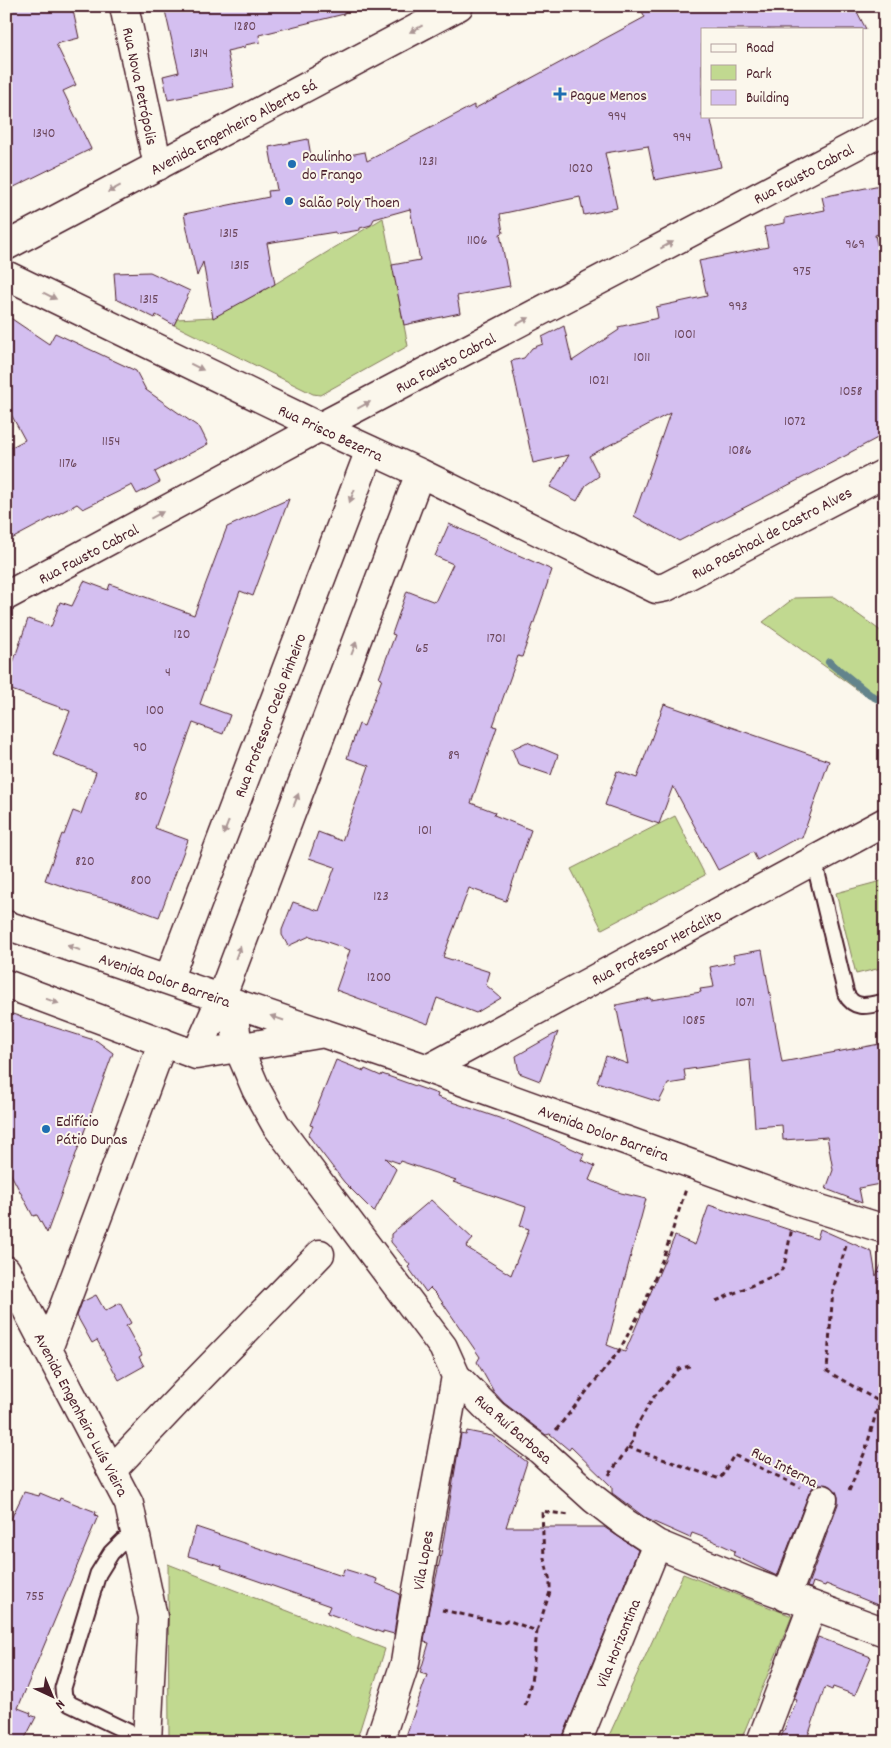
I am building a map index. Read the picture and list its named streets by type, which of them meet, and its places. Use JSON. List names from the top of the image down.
{
  "streets": {
    "street": [
      "Rua Nova Petrópolis",
      "Avenida Engenheiro Alberto Sá",
      "Rua Fausto Cabral",
      "Rua Prisco Bezerra",
      "Rua Paschoal de Castro Alves",
      "Rua Professor Ocelo Pinheiro",
      "Rua Professor Heráclito",
      "Avenida Dolor Barreira",
      "Avenida Engenheiro Luís Vieira",
      "Rua Ruí Barbosa",
      "Vila Lopes",
      "Vila Horizontina"
    ],
    "path": ["Rua Interna"]
  },
  "crossings": [
    ["Rua Nova Petrópolis", "Avenida Engenheiro Alberto Sá"],
    ["Rua Fausto Cabral", "Rua Prisco Bezerra"],
    ["Rua Prisco Bezerra", "Rua Paschoal de Castro Alves"],
    ["Rua Prisco Bezerra", "Rua Professor Ocelo Pinheiro"],
    ["Rua Professor Ocelo Pinheiro", "Avenida Dolor Barreira"],
    ["Rua Professor Heráclito", "Avenida Dolor Barreira"],
    ["Avenida Dolor Barreira", "Rua Ruí Barbosa"],
    ["Rua Ruí Barbosa", "Vila Lopes"],
    ["Rua Ruí Barbosa", "Vila Horizontina"]
  ],
  "one_way": ["Avenida Engenheiro Alberto Sá", "Rua Fausto Cabral", "Rua Prisco Bezerra"],
  "places": {
    "health": ["Pague Menos"],
    "other": ["Paulinho do Frango", "Salão Poly Thoen", "Edifício Pátio Dunas"]
  },
  "house_numbers": [
    "1280",
    "1314",
    "994",
    "1340",
    "994",
    "1231",
    "1020",
    "1315",
    "1106",
    "969",
    "1315",
    "975",
    "1315",
    "993",
    "1001",
    "1011",
    "1021",
    "1058",
    "1072",
    "1154",
    "1086",
    "1176",
    "120",
    "1701",
    "65",
    "4",
    "100",
    "90",
    "89",
    "80",
    "101",
    "820",
    "800",
    "123",
    "1200",
    "1071",
    "1085",
    "755"
  ],
  "legend": ["Road", "Park", "Building"],
  "north": "bottom right"
}
